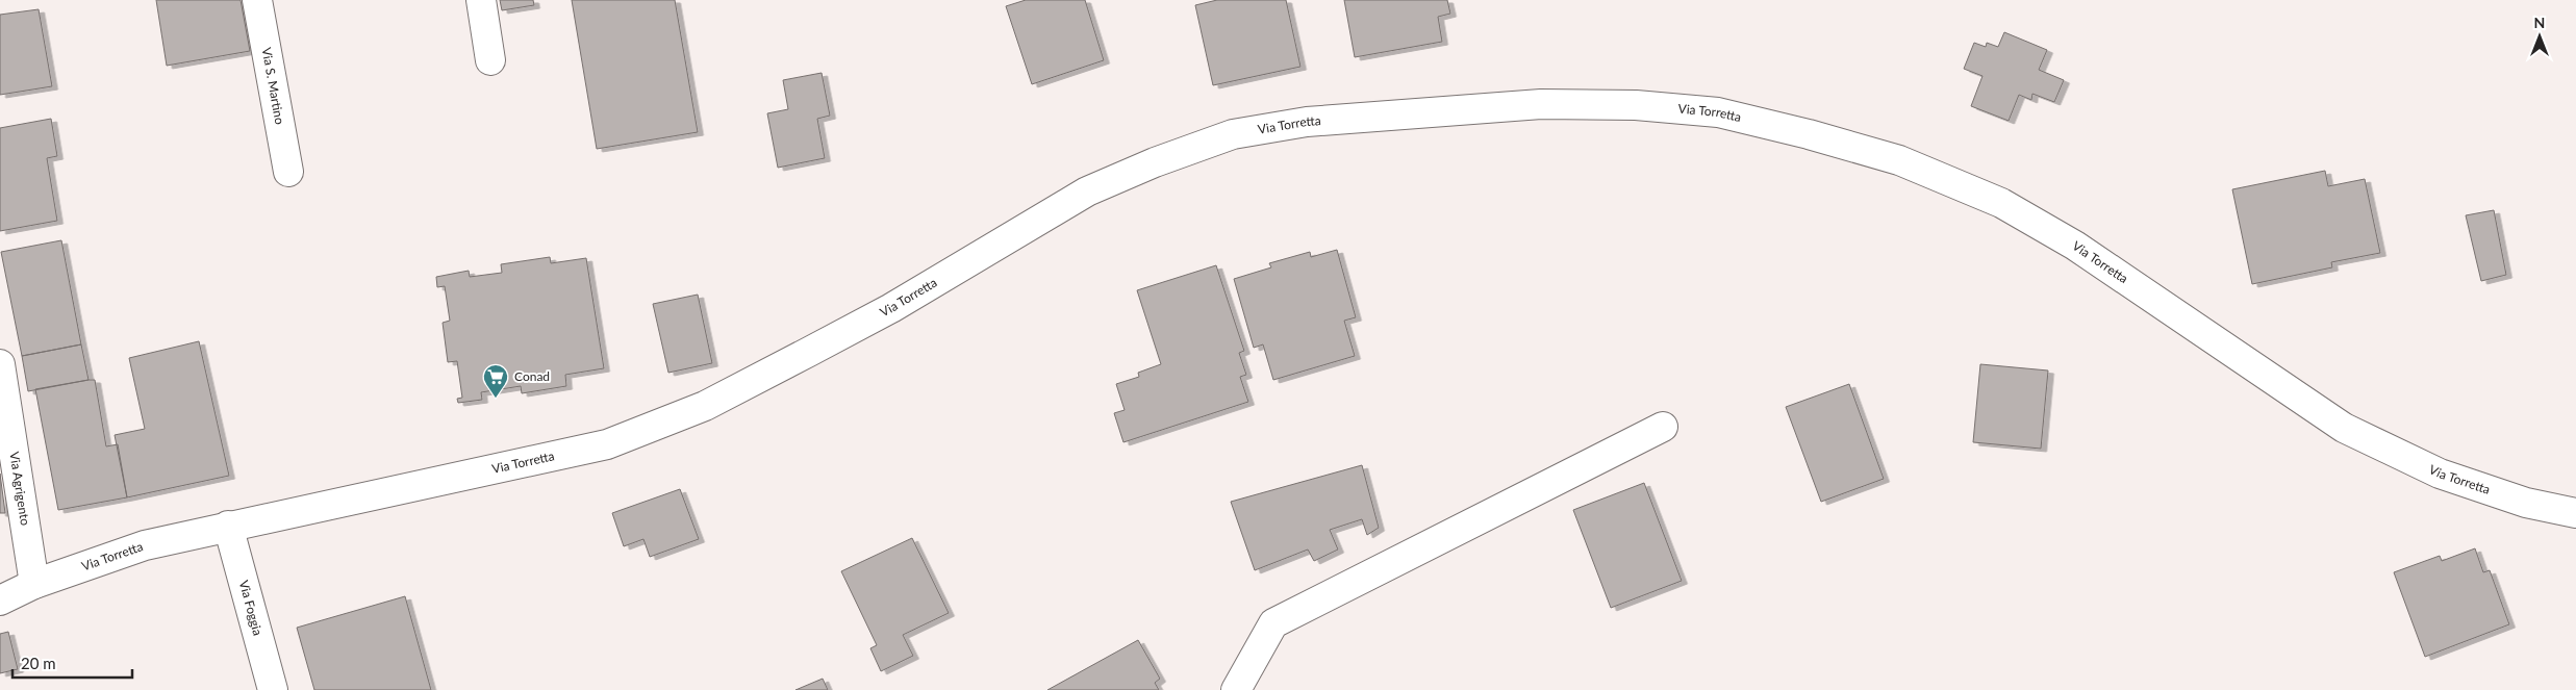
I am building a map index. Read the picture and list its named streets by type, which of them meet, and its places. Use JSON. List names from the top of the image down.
{
  "streets": {
    "street": [
      "Via S. Martino",
      "Via Torretta",
      "Via Agrigento",
      "Via Foggia"
    ]
  },
  "crossings": [
    ["Via Torretta", "Via Agrigento"],
    ["Via Torretta", "Via Foggia"]
  ],
  "places": {
    "supermarket": ["Conad"]
  },
  "scale_bar": "20 m",
  "north": "top"
}
